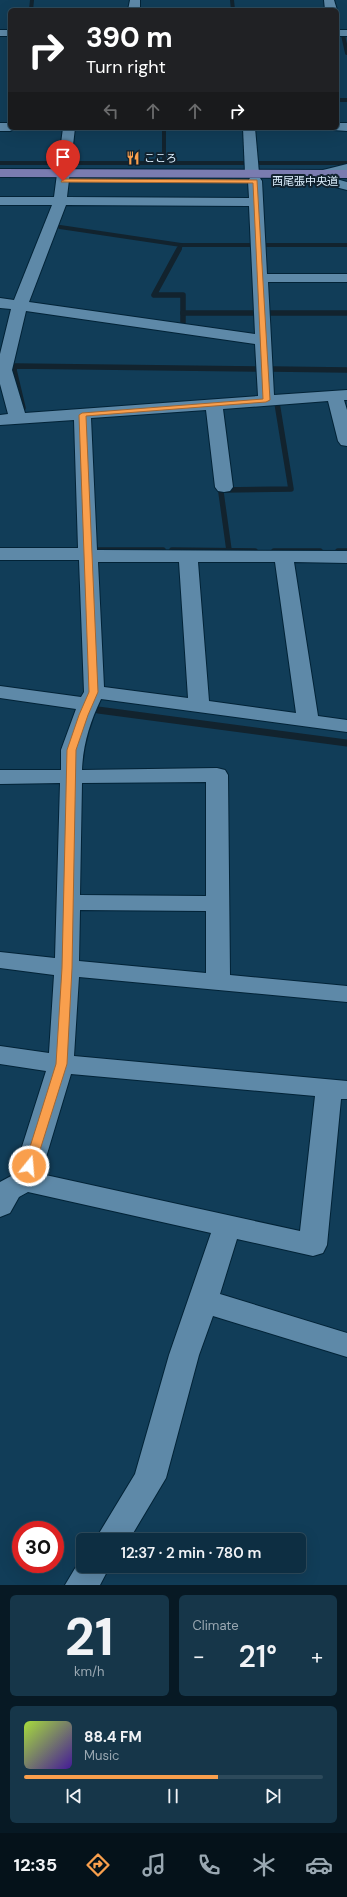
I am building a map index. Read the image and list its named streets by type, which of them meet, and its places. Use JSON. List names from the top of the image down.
{
  "streets": {
    "main road": ["西尾張中央道"]
  },
  "places": {
    "restaurant": ["こころ"]
  },
  "page": {
    "turn": ["390 m", "Turn right"],
    "limit": "30",
    "trip": "12:37 · 2 min · 780 m",
    "tile": [
      ["21", "km/h"],
      "Climate"
    ],
    "heat": ["−", "21°", "+"],
    "song": ["88.4 FM", "Music"],
    "tabs": "12:35"
  }
}
